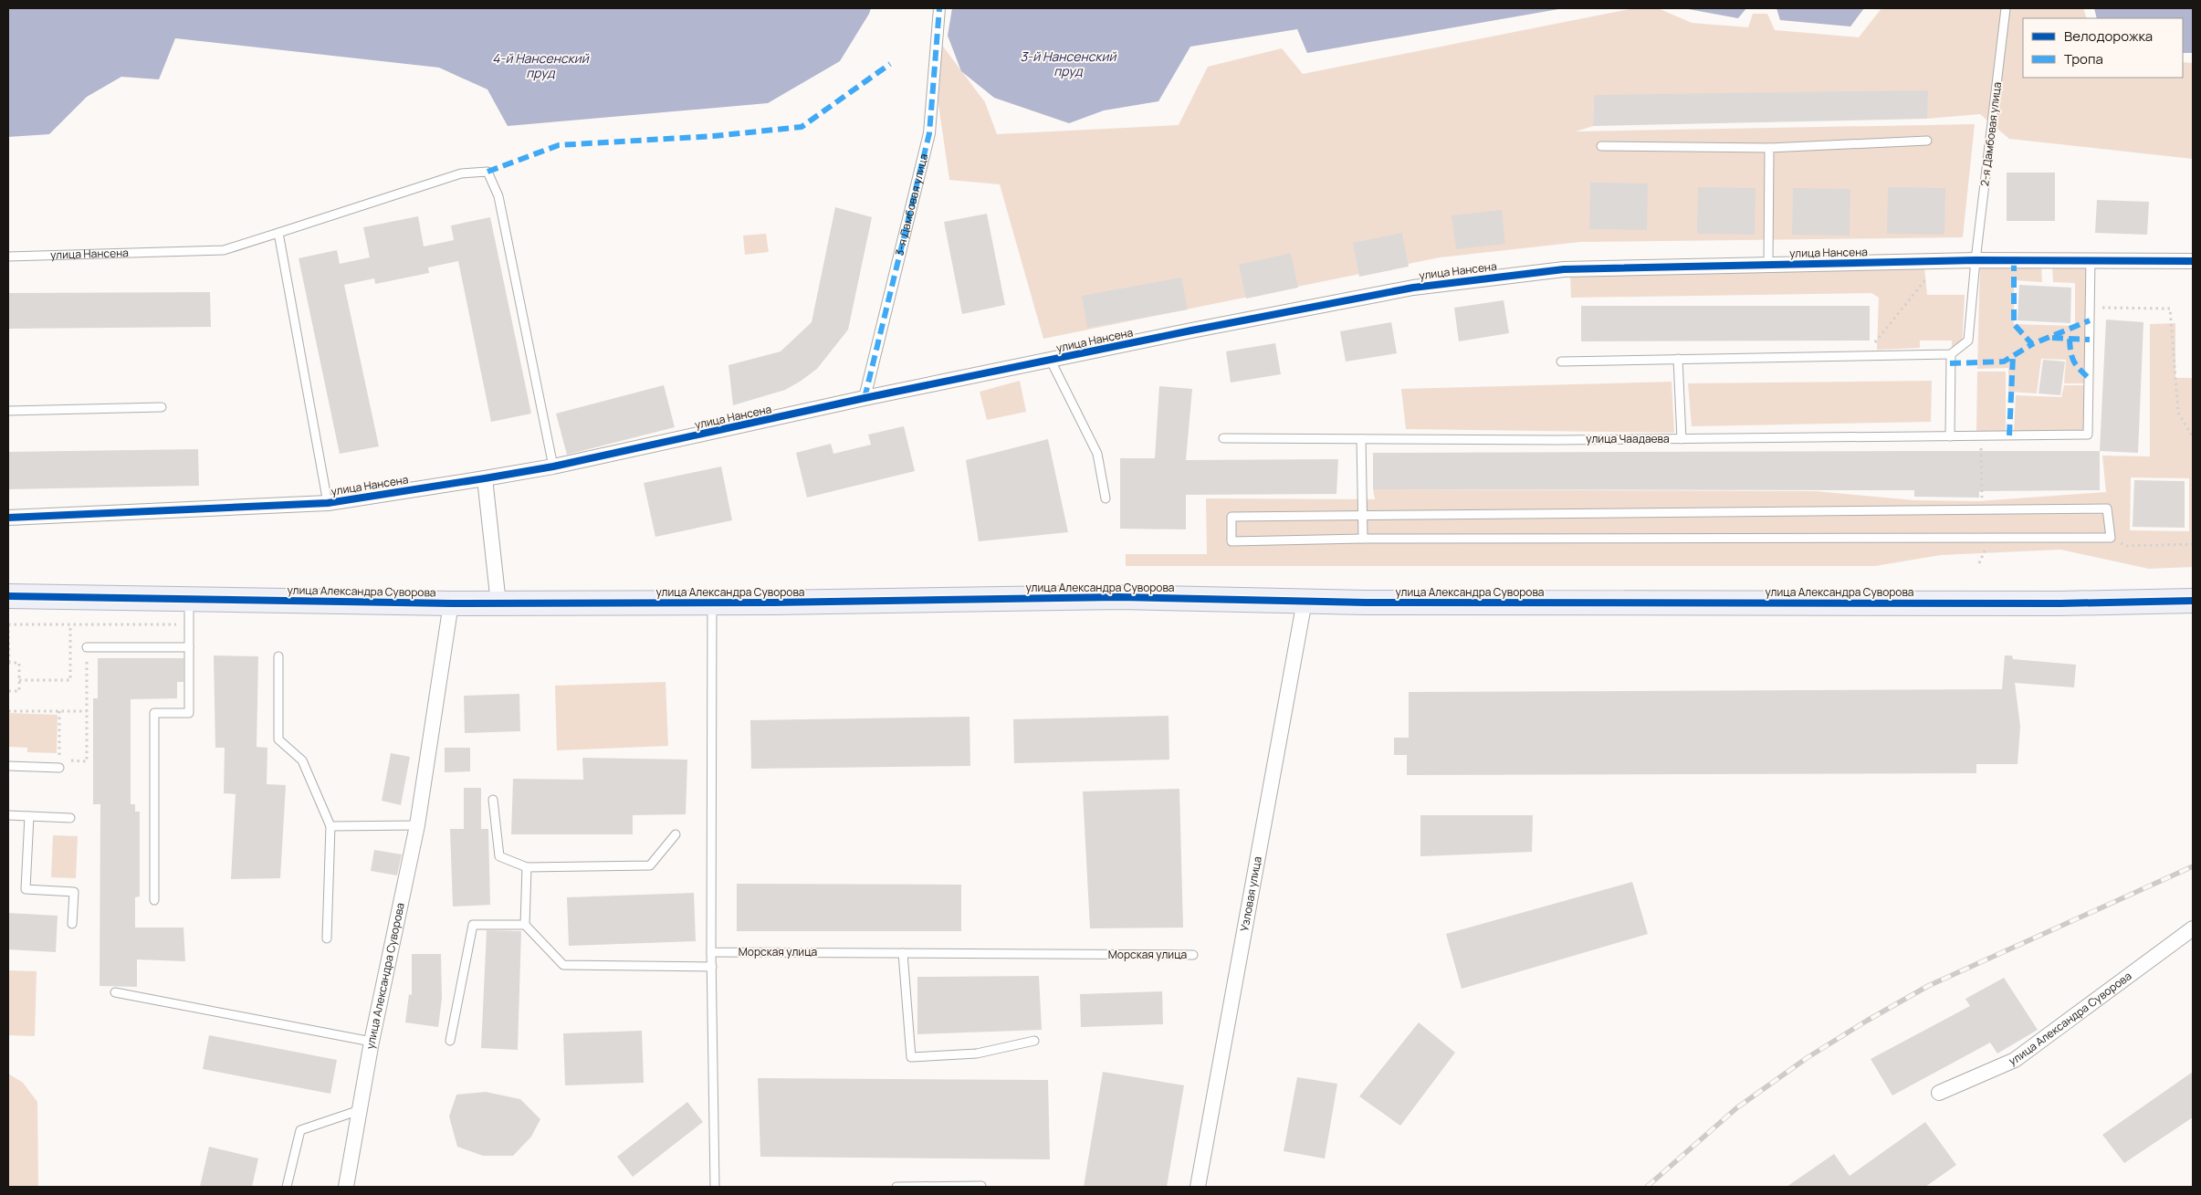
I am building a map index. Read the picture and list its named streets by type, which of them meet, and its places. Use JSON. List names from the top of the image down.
{
  "streets": {
    "main road": ["улица Александра Суворова"],
    "street": ["3-я Дамбовая улица", "улица Нансена", "Узловая улица"],
    "lane": ["2-я Дамбовая улица", "улица Чаадаева", "Морская улица"]
  },
  "crossings": [
    ["2-я Дамбовая улица", "улица Нансена"],
    ["3-я Дамбовая улица", "улица Нансена"],
    ["улица Александра Суворова", "Узловая улица"]
  ],
  "water": ["3-й Нансенский пруд", "4-й Нансенский пруд"],
  "legend": ["Велодорожка", "Тропа"]
}
